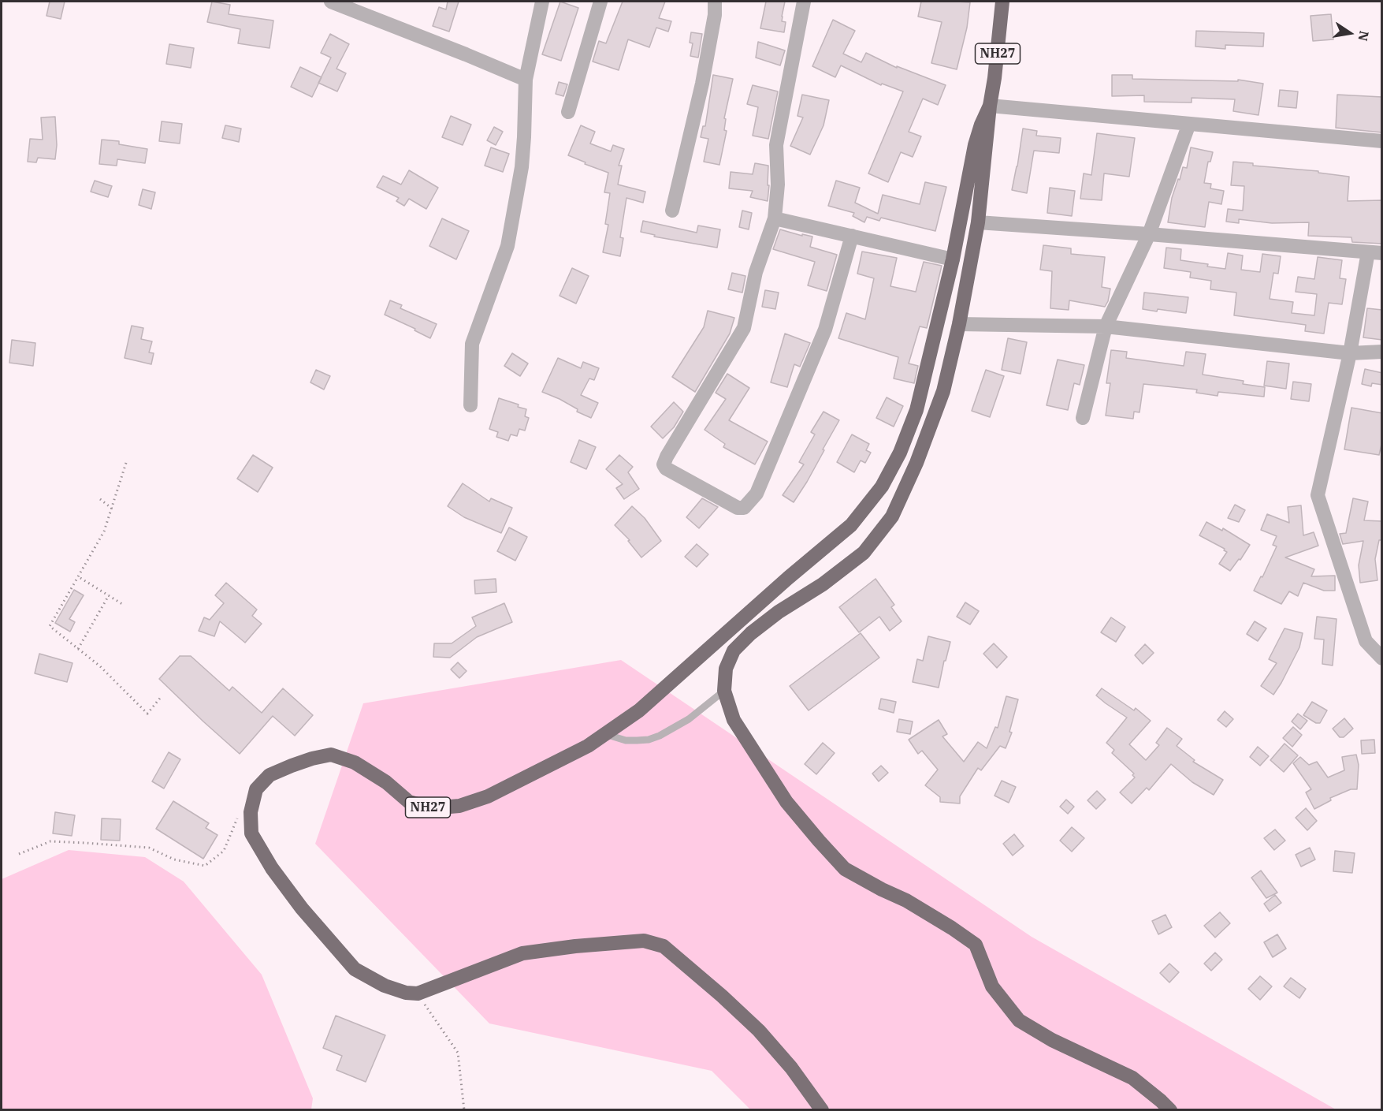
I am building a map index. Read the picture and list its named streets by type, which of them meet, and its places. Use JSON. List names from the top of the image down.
{
  "streets": {
    "highway": ["NH27"]
  },
  "north": "right"
}
